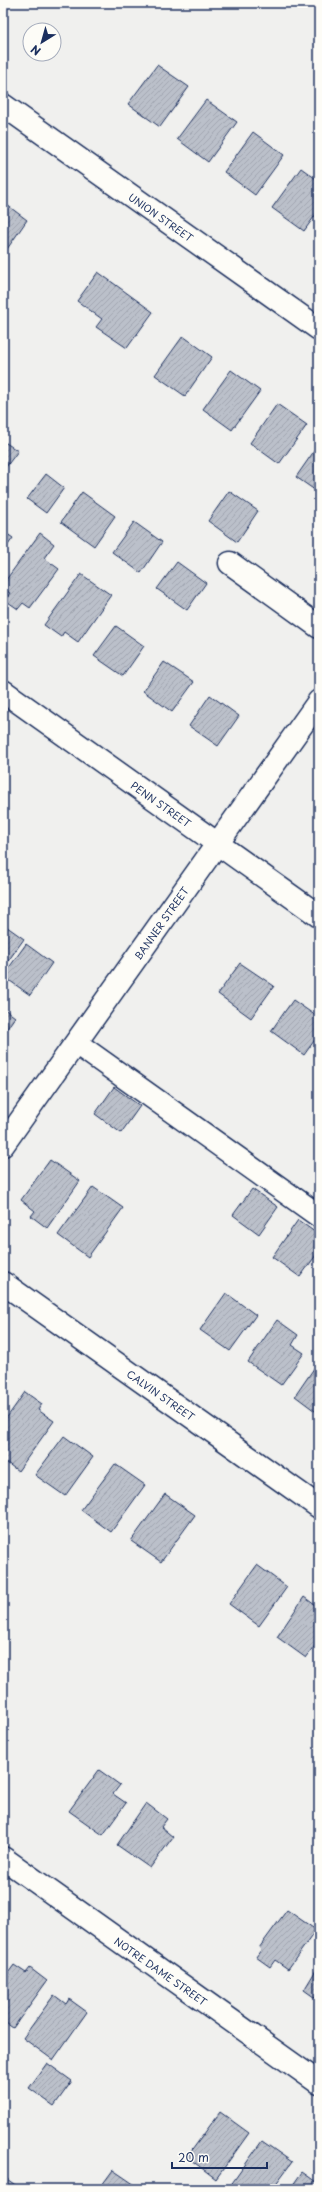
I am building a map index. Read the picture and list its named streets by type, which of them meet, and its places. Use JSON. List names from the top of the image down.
{
  "streets": {
    "street": [
      "UNION STREET",
      "PENN STREET",
      "BANNER STREET",
      "CALVIN STREET",
      "NOTRE DAME STREET"
    ]
  },
  "crossings": [
    ["PENN STREET", "BANNER STREET"]
  ],
  "scale_bar": "20 m",
  "north": "bottom left"
}
